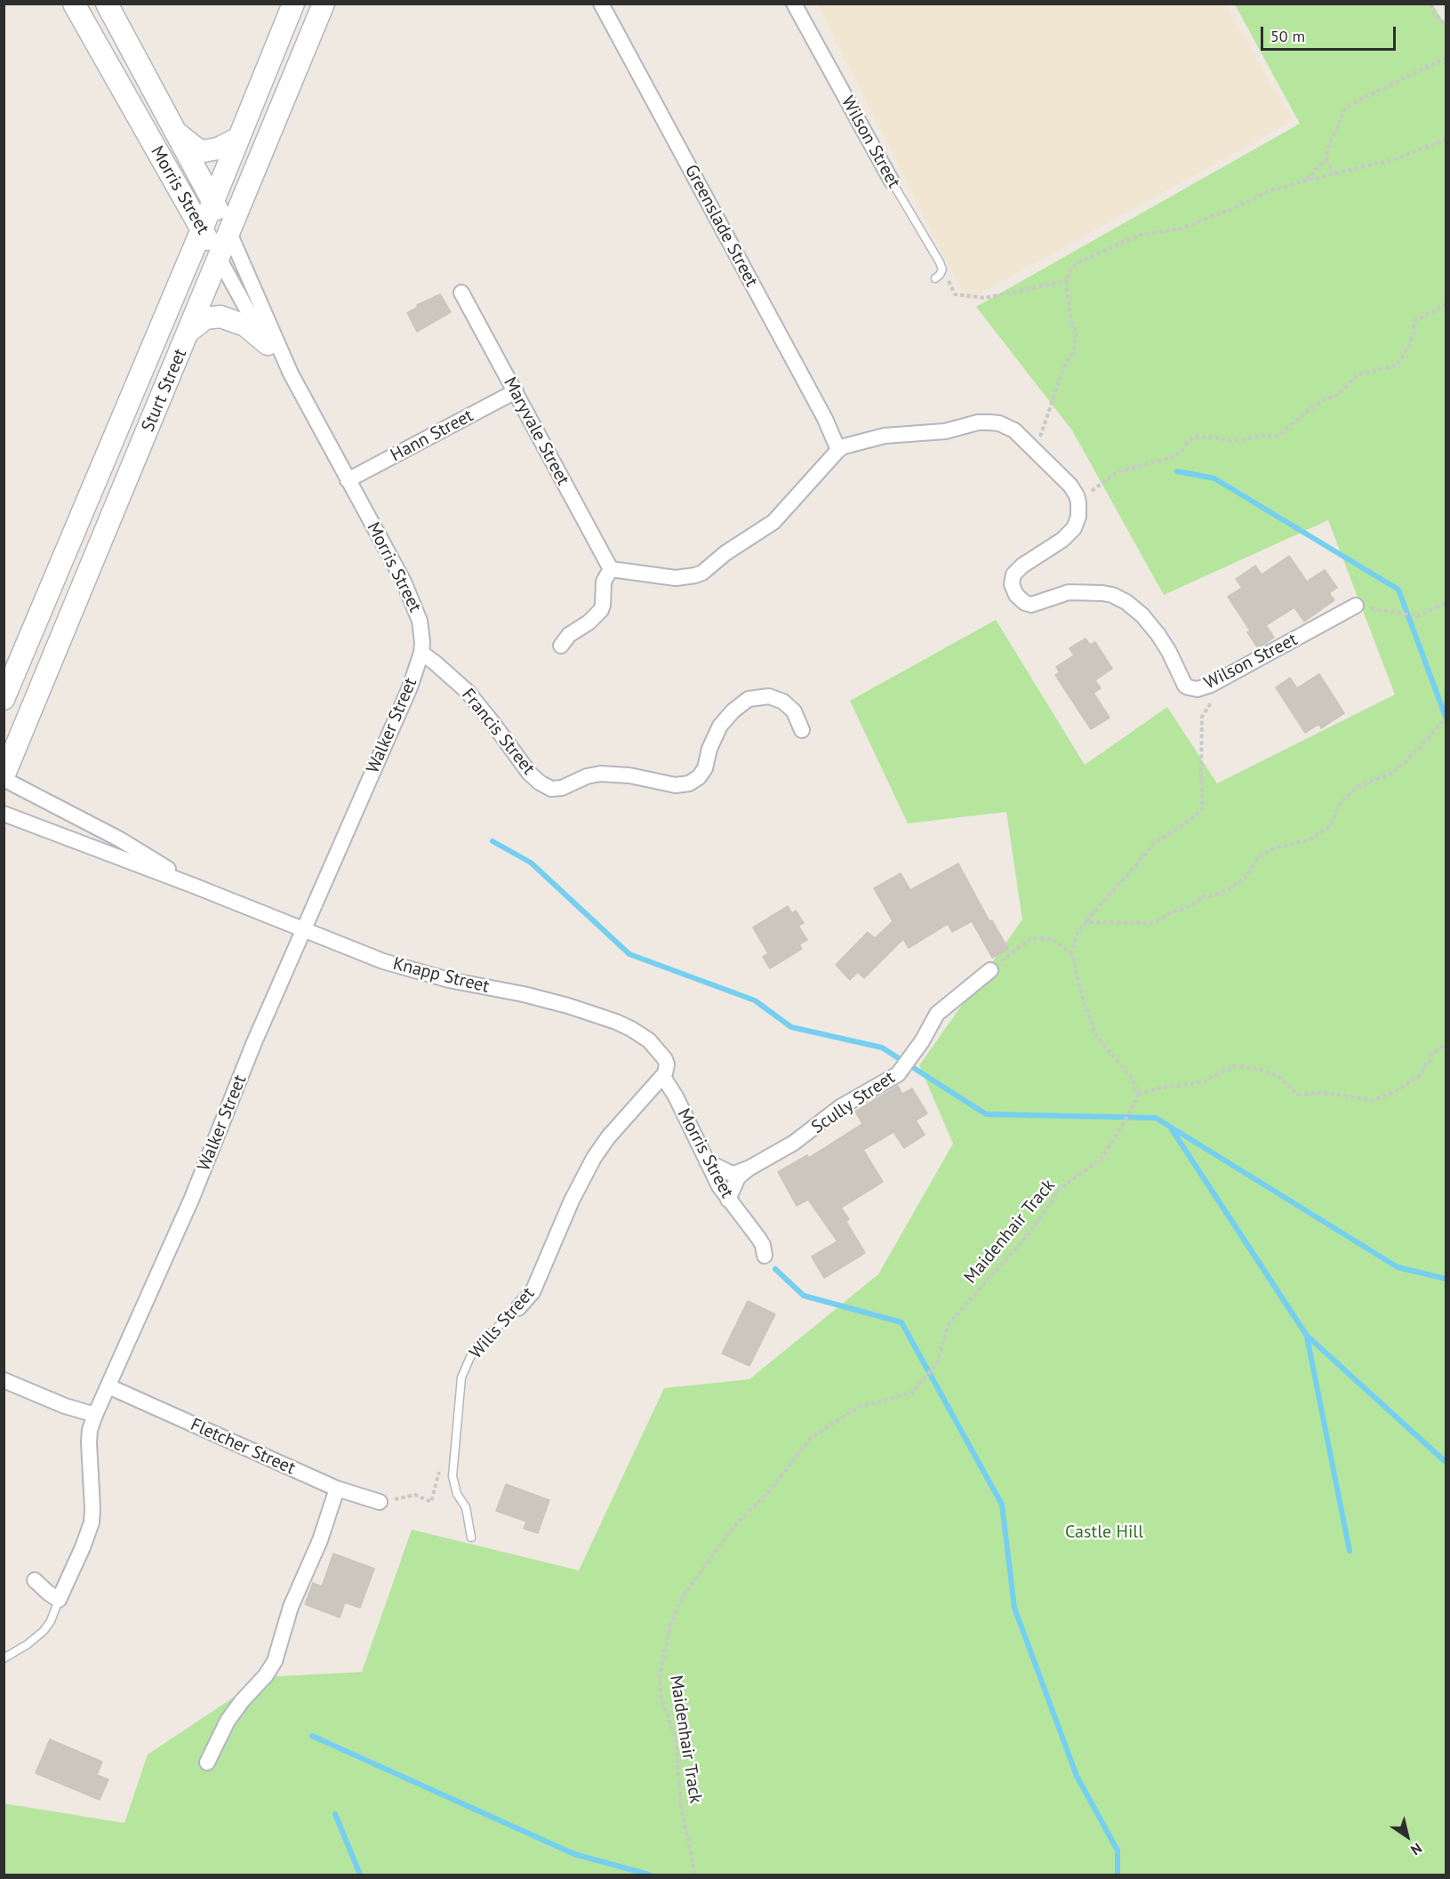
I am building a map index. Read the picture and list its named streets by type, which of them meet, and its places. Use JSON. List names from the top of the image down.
{
  "streets": {
    "main road": ["Morris Street", "Sturt Street"],
    "street": [
      "Wilson Street",
      "Greenslade Street",
      "Maryvale Street",
      "Hann Street",
      "Walker Street",
      "Francis Street",
      "Knapp Street",
      "Scully Street",
      "Wills Street",
      "Fletcher Street"
    ],
    "path": ["Maidenhair Track"]
  },
  "crossings": [
    ["Morris Street", "Sturt Street"],
    ["Morris Street", "Hann Street"],
    ["Morris Street", "Walker Street"],
    ["Morris Street", "Francis Street"],
    ["Morris Street", "Knapp Street"],
    ["Morris Street", "Scully Street"],
    ["Morris Street", "Wills Street"],
    ["Sturt Street", "Knapp Street"],
    ["Maryvale Street", "Hann Street"],
    ["Walker Street", "Francis Street"],
    ["Walker Street", "Knapp Street"],
    ["Walker Street", "Fletcher Street"],
    ["Knapp Street", "Wills Street"]
  ],
  "parks": ["Castle Hill"],
  "scale_bar": "50 m",
  "north": "bottom right"
}
